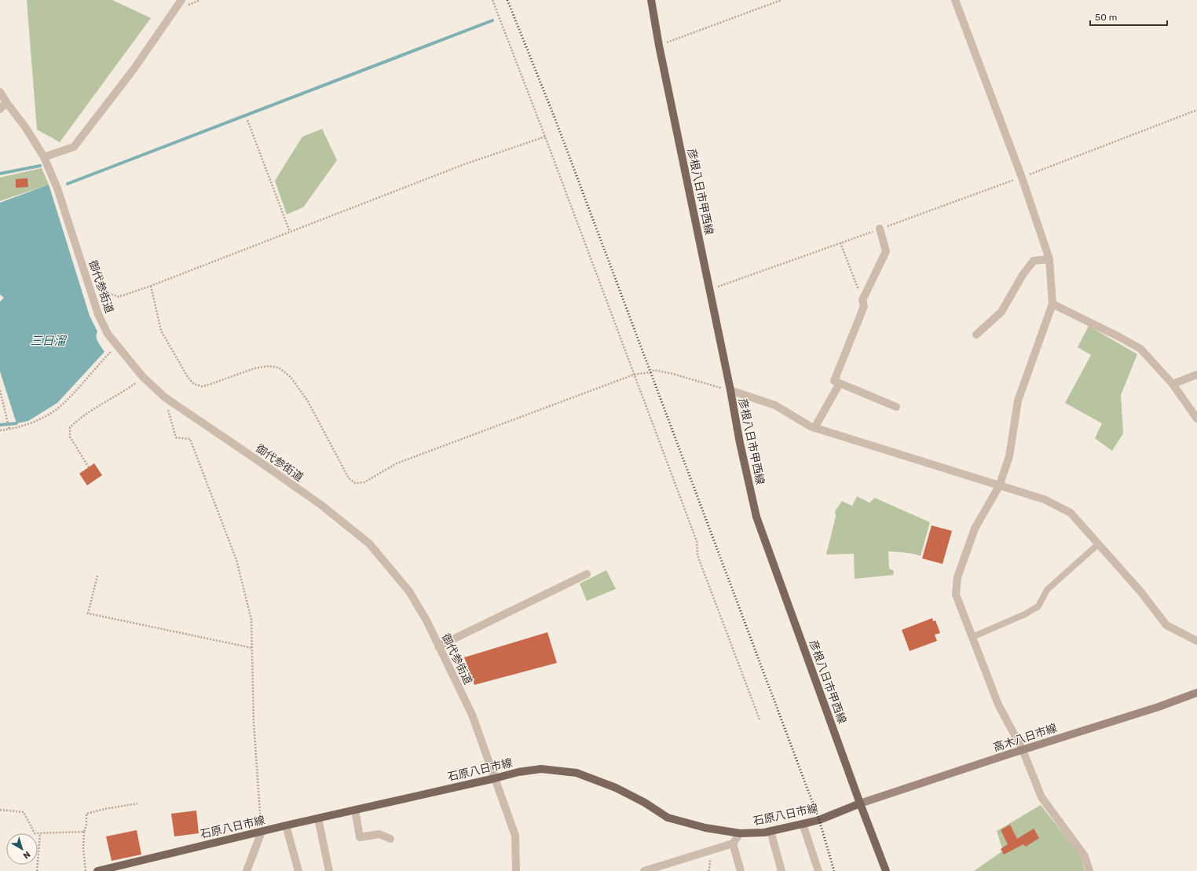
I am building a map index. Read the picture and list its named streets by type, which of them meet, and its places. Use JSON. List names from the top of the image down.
{
  "streets": {
    "main road": ["彦根八日市甲西線", "高木八日市線", "石原八日市線"],
    "street": ["御代参街道"]
  },
  "crossings": [
    ["彦根八日市甲西線", "高木八日市線"],
    ["彦根八日市甲西線", "石原八日市線"],
    ["御代参街道", "石原八日市線"],
    ["高木八日市線", "石原八日市線"]
  ],
  "water": ["三日溜"],
  "scale_bar": "50 m",
  "north": "bottom right"
}
